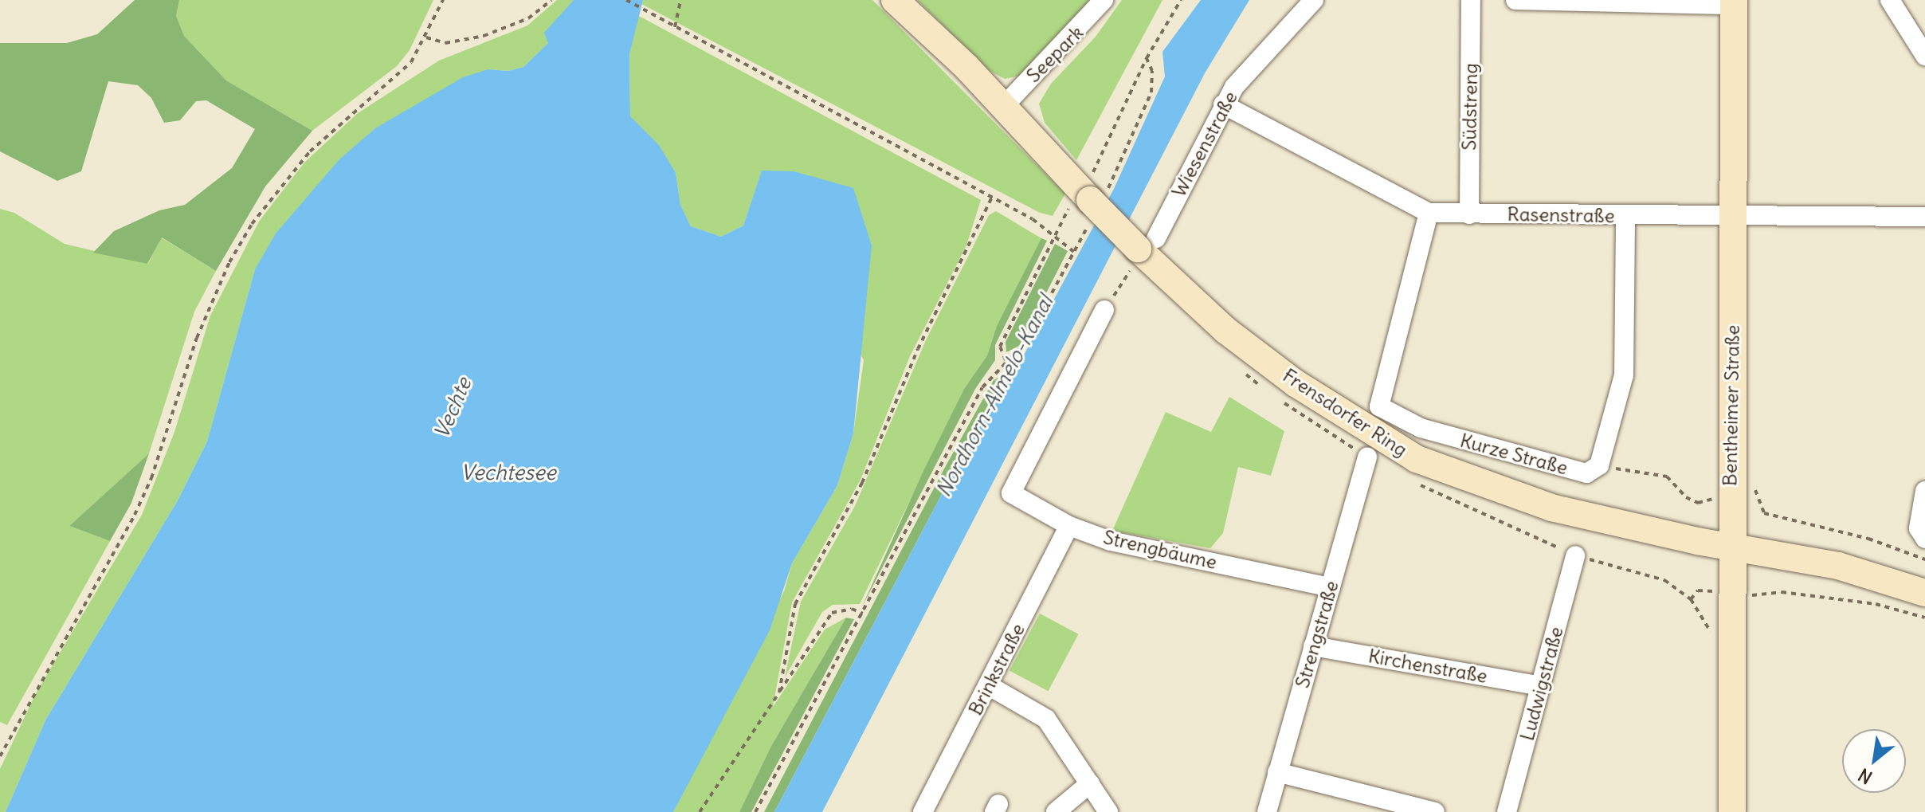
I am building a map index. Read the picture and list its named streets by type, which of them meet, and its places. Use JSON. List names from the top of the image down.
{
  "streets": {
    "street": [
      "Seepark",
      "Südstreng",
      "Wiesenstraße",
      "Rasenstraße",
      "Bentheimer Straße",
      "Frensdorfer Ring",
      "Kurze Straße",
      "Strengbäume",
      "Strengstraße",
      "Kirchenstraße",
      "Brinkstraße",
      "Ludwigstraße"
    ]
  },
  "crossings": [
    ["Seepark", "Frensdorfer Ring"],
    ["Südstreng", "Rasenstraße"],
    ["Wiesenstraße", "Rasenstraße"],
    ["Wiesenstraße", "Frensdorfer Ring"],
    ["Rasenstraße", "Bentheimer Straße"],
    ["Rasenstraße", "Kurze Straße"],
    ["Bentheimer Straße", "Frensdorfer Ring"],
    ["Strengbäume", "Strengstraße"],
    ["Strengbäume", "Brinkstraße"],
    ["Strengstraße", "Kirchenstraße"],
    ["Kirchenstraße", "Ludwigstraße"]
  ],
  "water": ["Nordhorn-Almelo-Kanal", "Vechte", "Vechtesee"],
  "north": "bottom left"
}
